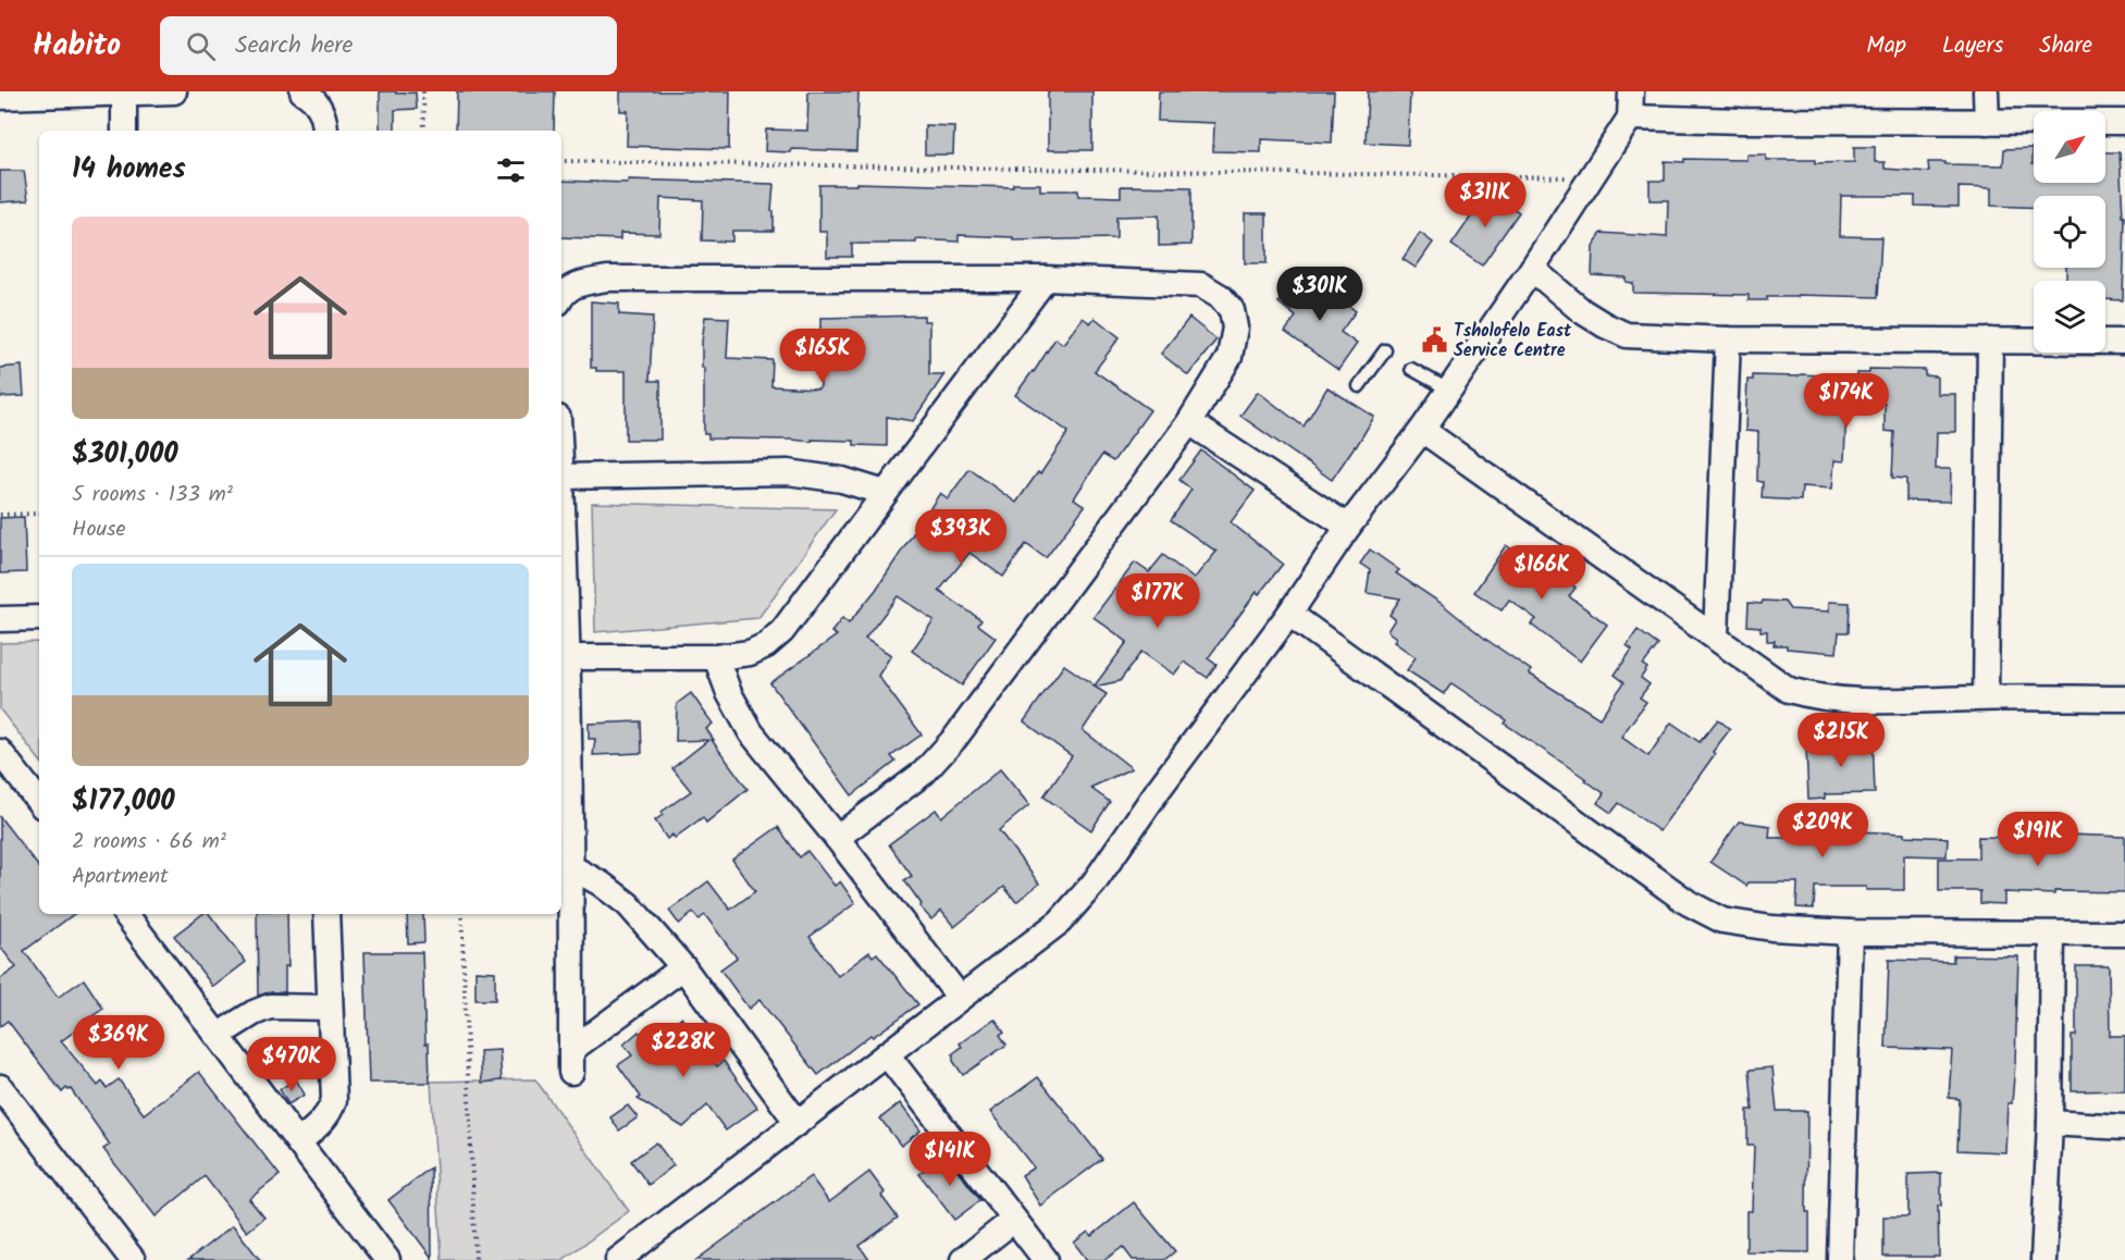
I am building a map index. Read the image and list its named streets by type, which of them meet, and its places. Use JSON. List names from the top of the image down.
{
  "places": {
    "public building": ["Tsholofelo East Service Centre"]
  },
  "north": "top right",
  "page": {
    "header": "Habito",
    "search": "Search here",
    "nav": ["Map", "Layers", "Share"],
    "heading": "14 homes",
    "price": [
      "$311K",
      "$301K",
      "$165K",
      "$174K",
      "$393K",
      "$166K",
      "$177K",
      "$215K",
      "$209K",
      "$191K",
      "$369K",
      "$228K",
      "$470K",
      "$141K"
    ],
    "list": [
      {
        "name": "$301,000",
        "note": "5 rooms · 133 m² · House"
      },
      {
        "name": "$177,000",
        "note": "2 rooms · 66 m² · Apartment"
      }
    ]
  }
}
